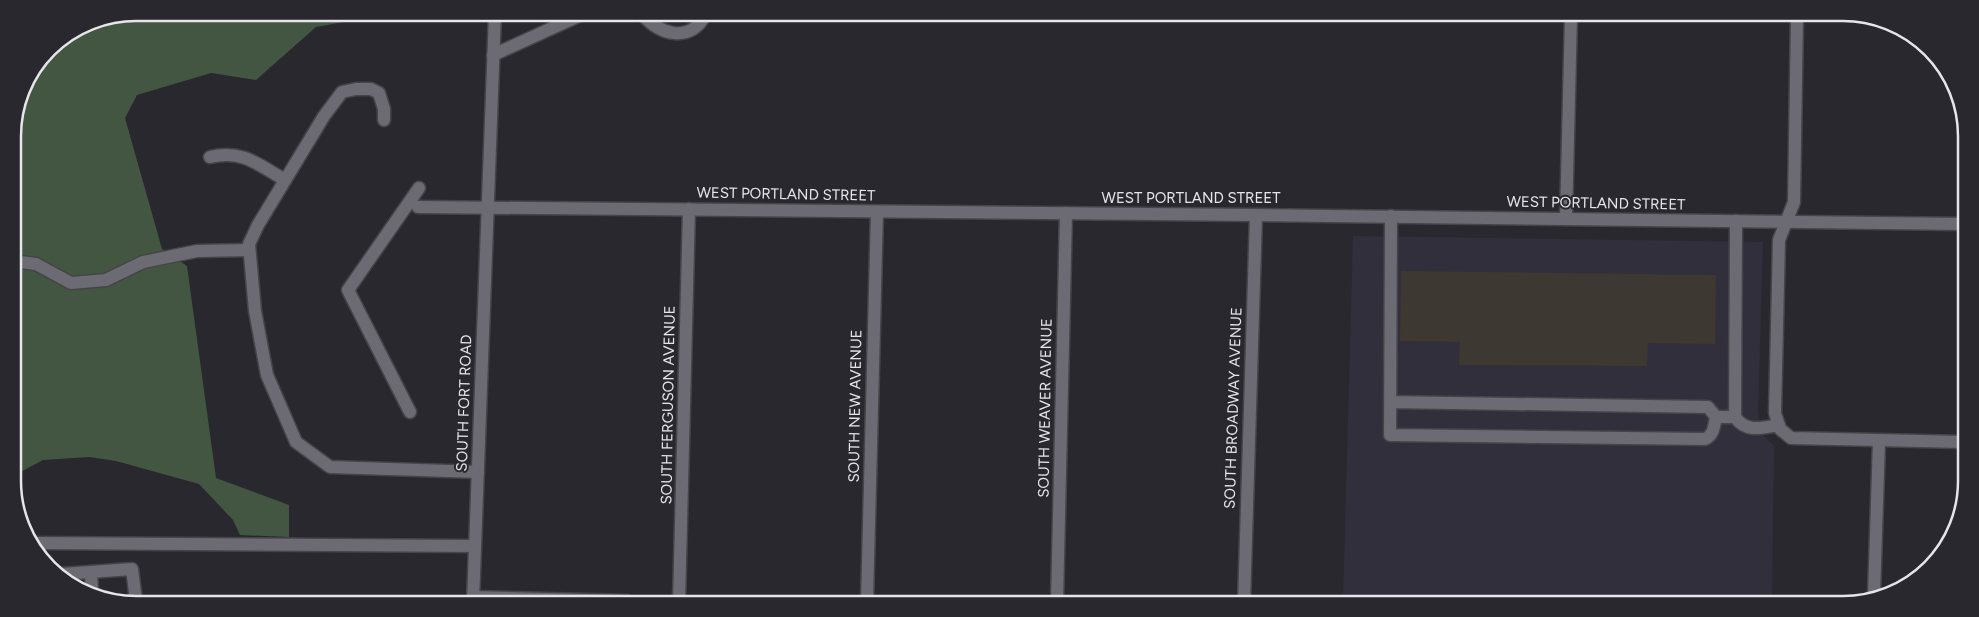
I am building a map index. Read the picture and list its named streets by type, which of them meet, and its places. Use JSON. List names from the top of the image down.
{
  "streets": {
    "street": [
      "WEST PORTLAND STREET",
      "SOUTH FORT ROAD",
      "SOUTH FERGUSON AVENUE",
      "SOUTH NEW AVENUE",
      "SOUTH WEAVER AVENUE",
      "SOUTH BROADWAY AVENUE"
    ]
  },
  "crossings": [
    ["WEST PORTLAND STREET", "SOUTH FORT ROAD"],
    ["WEST PORTLAND STREET", "SOUTH FERGUSON AVENUE"],
    ["WEST PORTLAND STREET", "SOUTH NEW AVENUE"],
    ["WEST PORTLAND STREET", "SOUTH WEAVER AVENUE"],
    ["WEST PORTLAND STREET", "SOUTH BROADWAY AVENUE"]
  ]
}
